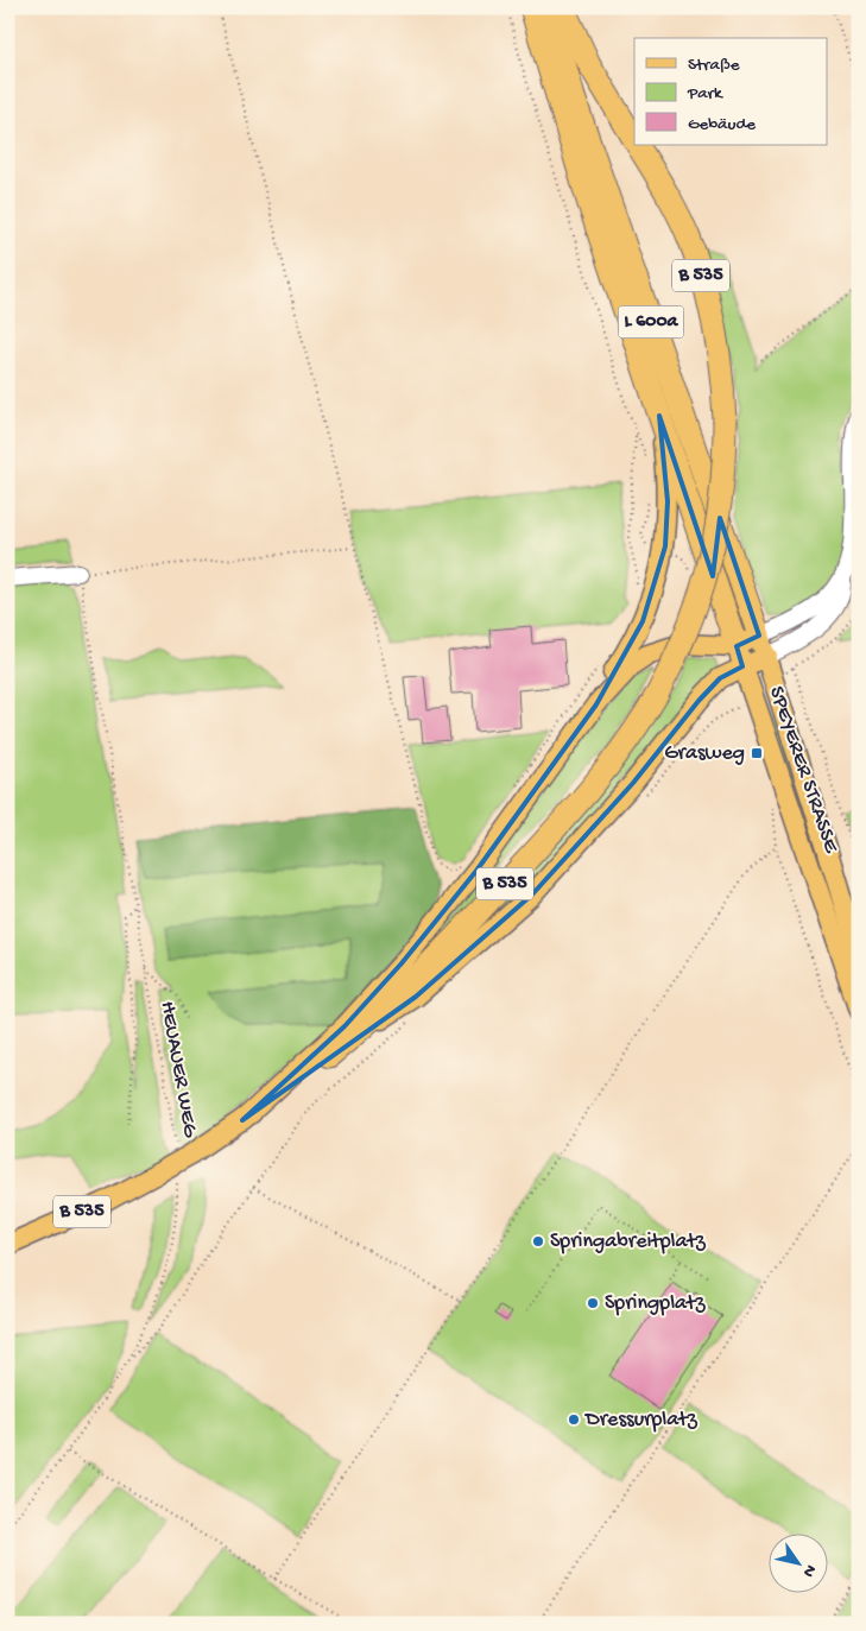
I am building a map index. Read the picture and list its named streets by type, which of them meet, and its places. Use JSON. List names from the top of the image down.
{
  "streets": {
    "highway": ["B 535", "L 600a"],
    "main road": ["SPEYERER STRASSE"],
    "path": ["HEUAUER WEG"]
  },
  "crossings": [
    ["B 535", "HEUAUER WEG"],
    ["L 600a", "SPEYERER STRASSE"]
  ],
  "places": {
    "transit": ["Grasweg"],
    "other": ["Springabreitplatz", "Springplatz", "Dressurplatz"]
  },
  "legend": ["Straße", "Park", "Gebäude"],
  "north": "bottom right"
}
